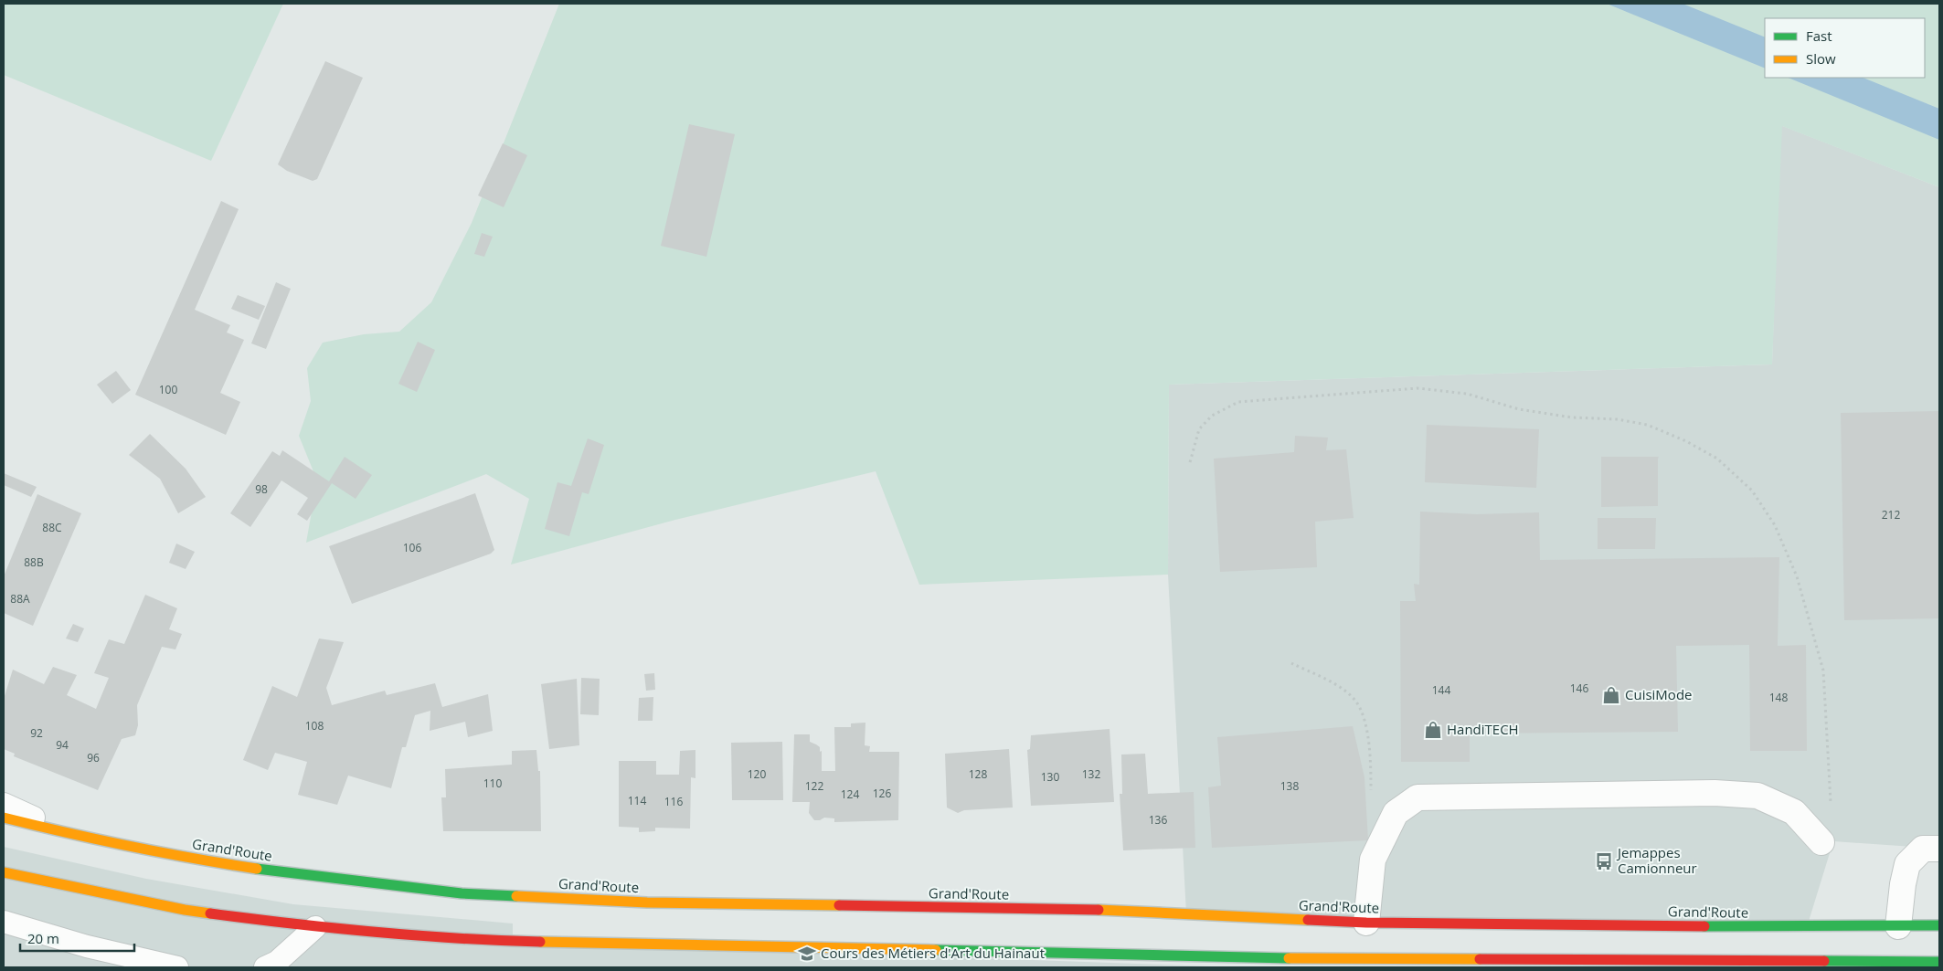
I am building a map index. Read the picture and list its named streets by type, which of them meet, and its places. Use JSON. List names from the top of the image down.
{
  "streets": {
    "main road": ["Grand'Route"]
  },
  "places": {
    "shop": ["CuisiMode", "HandiTECH"],
    "bus stop": ["Jemappes Camionneur"],
    "school or university": ["Cours des Métiers d'Art du Hainaut"]
  },
  "house_numbers": [
    "100",
    "98",
    "212",
    "88C",
    "106",
    "88B",
    "88A",
    "146",
    "144",
    "148",
    "108",
    "92",
    "94",
    "96",
    "120",
    "128",
    "132",
    "130",
    "110",
    "122",
    "138",
    "126",
    "124",
    "114",
    "116",
    "136"
  ],
  "legend": ["Fast", "Slow"],
  "scale_bar": "20 m"
}
